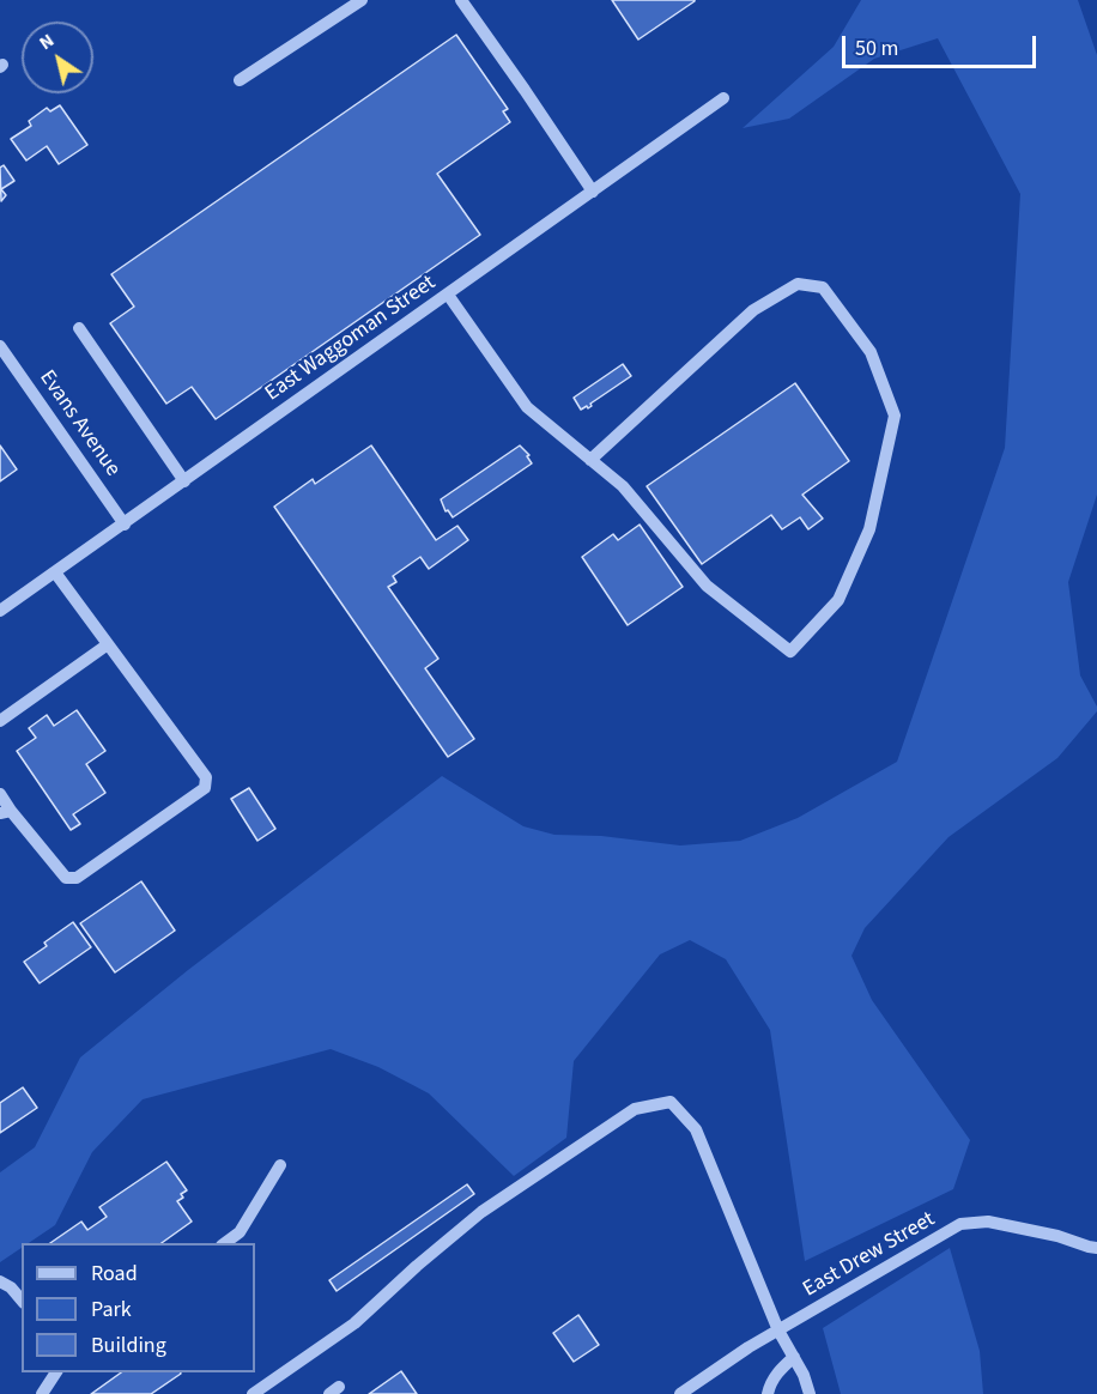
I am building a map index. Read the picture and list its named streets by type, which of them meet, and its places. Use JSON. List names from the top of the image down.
{
  "streets": {
    "street": ["East Waggoman Street", "Evans Avenue", "East Drew Street"]
  },
  "crossings": [
    ["East Waggoman Street", "Evans Avenue"]
  ],
  "legend": ["Road", "Park", "Building"],
  "scale_bar": "50 m",
  "north": "top left"
}
